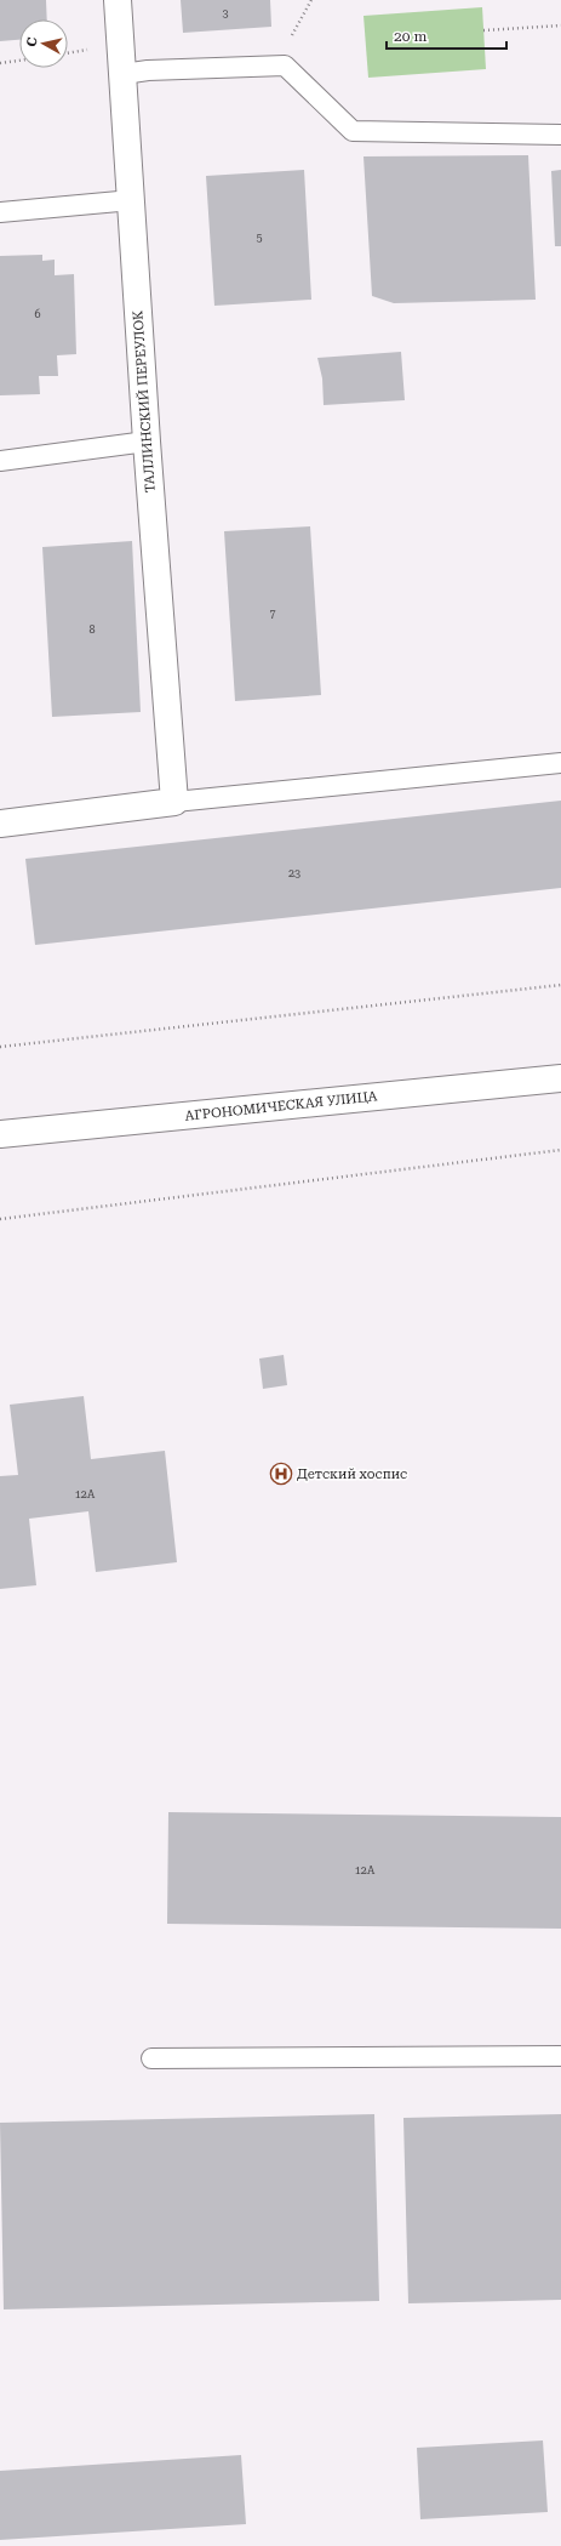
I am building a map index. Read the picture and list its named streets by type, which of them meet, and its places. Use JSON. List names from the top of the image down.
{
  "streets": {
    "street": ["ТАЛЛИНСКИЙ ПЕРЕУЛОК", "АГРОНОМИЧЕСКАЯ УЛИЦА"]
  },
  "places": {
    "hospital": ["Детский хоспис"]
  },
  "house_numbers": [
    "3",
    "5",
    "6",
    "7",
    "8",
    "23",
    "12А",
    "12А"
  ],
  "scale_bar": "20 m",
  "north": "left"
}
